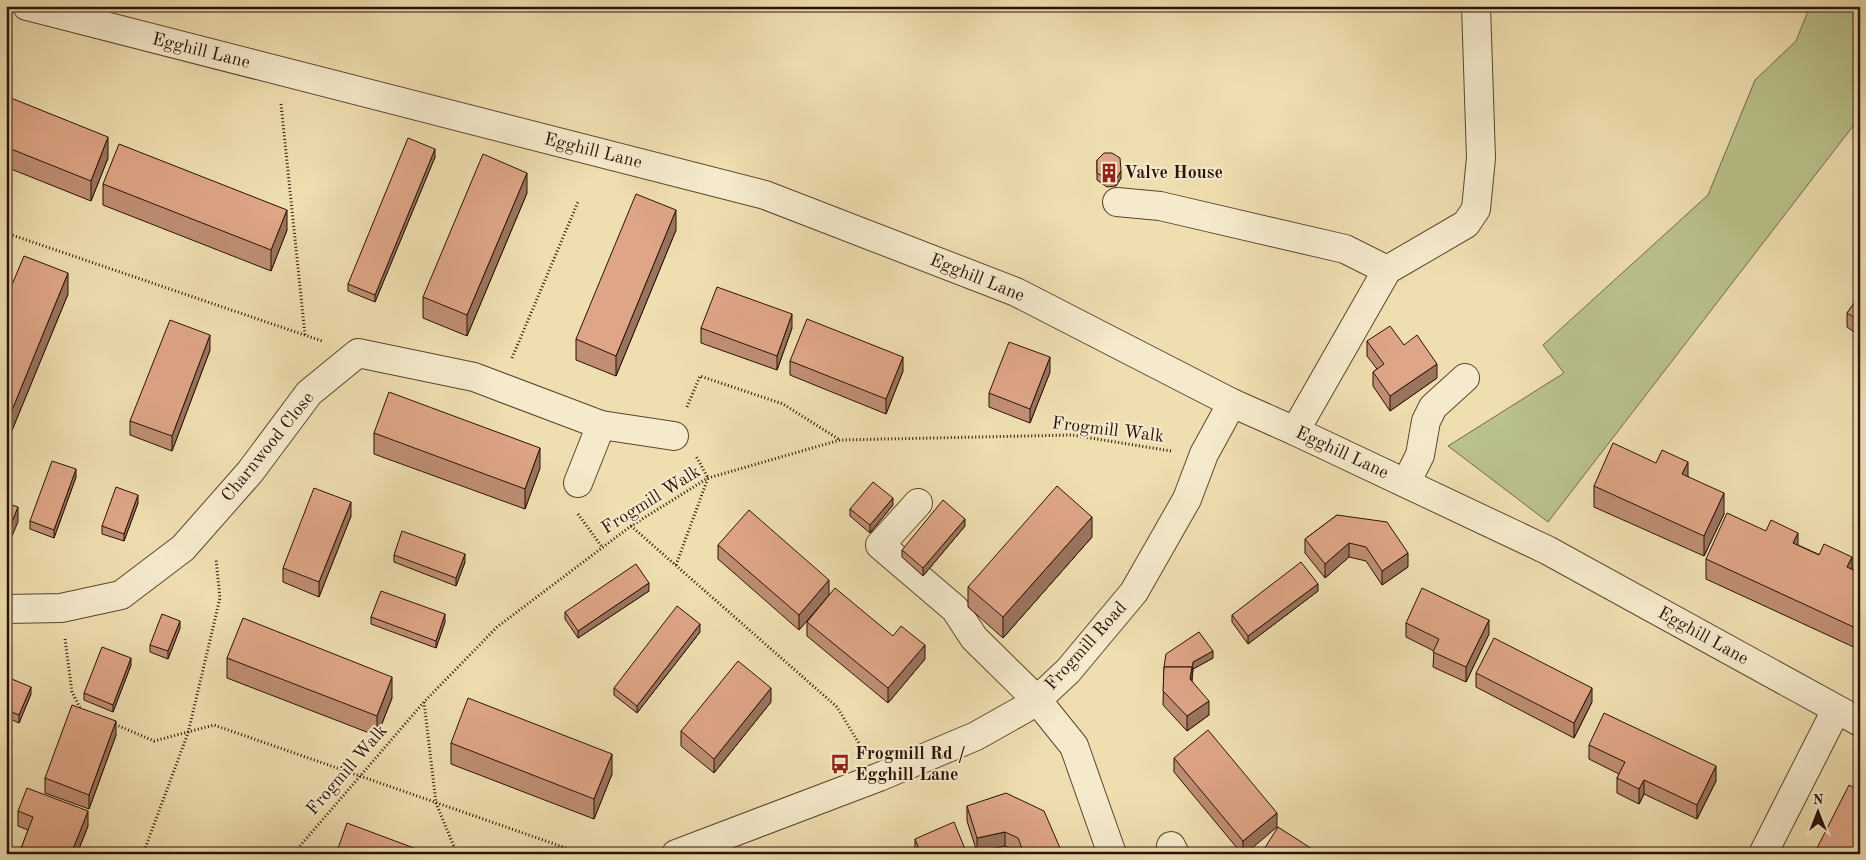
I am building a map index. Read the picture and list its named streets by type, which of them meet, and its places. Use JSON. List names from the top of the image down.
{
  "streets": {
    "street": ["Egghill Lane", "Charnwood Close", "Frogmill Road"],
    "path": ["Frogmill Walk"]
  },
  "crossings": [
    ["Egghill Lane", "Frogmill Road"],
    ["Frogmill Walk", "Frogmill Road"]
  ],
  "places": {
    "building": ["Valve House"],
    "bus stop": ["Frogmill Rd / Egghill Lane"]
  },
  "north": "top"
}
